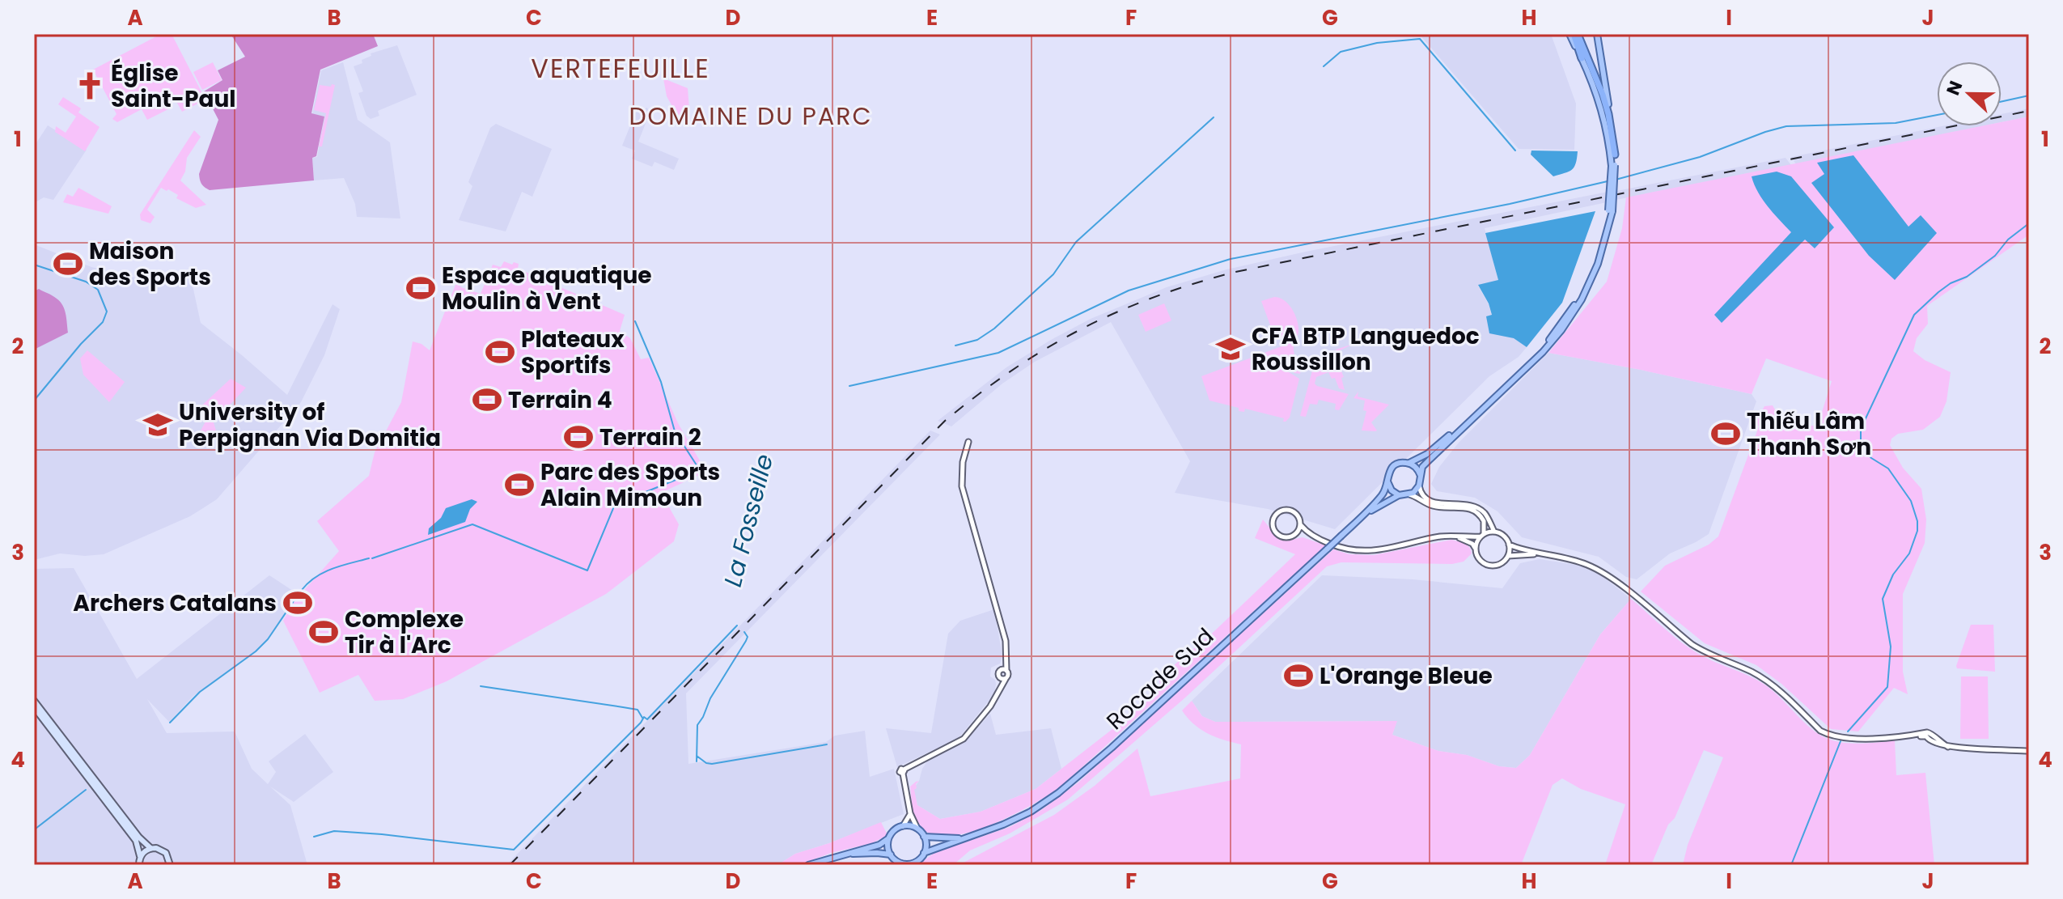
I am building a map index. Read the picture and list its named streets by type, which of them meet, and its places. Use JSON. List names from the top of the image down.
{
  "streets": {
    "main road": ["Rocade Sud"]
  },
  "districts": ["VERTEFEUILLE", "DOMAINE DU PARC"],
  "water": ["La Fosseille"],
  "places": {
    "church": ["Église Saint-Paul"],
    "sports": [
      "Maison des Sports",
      "Espace aquatique Moulin à Vent",
      "Plateaux Sportifs",
      "Terrain 4",
      "Thiếu Lâm Thanh Sơn",
      "Terrain 2",
      "Parc des Sports Alain Mimoun",
      "Archers Catalans",
      "Complexe Tir à l'Arc",
      "L'Orange Bleue"
    ],
    "school or university": ["CFA BTP Languedoc Roussillon", "University of Perpignan Via Domitia"]
  },
  "north": "left",
  "grid": {
    "columns": [
      "A",
      "B",
      "C",
      "D",
      "E",
      "F",
      "G",
      "H",
      "I",
      "J"
    ],
    "rows": [
      "1",
      "2",
      "3",
      "4"
    ]
  }
}
